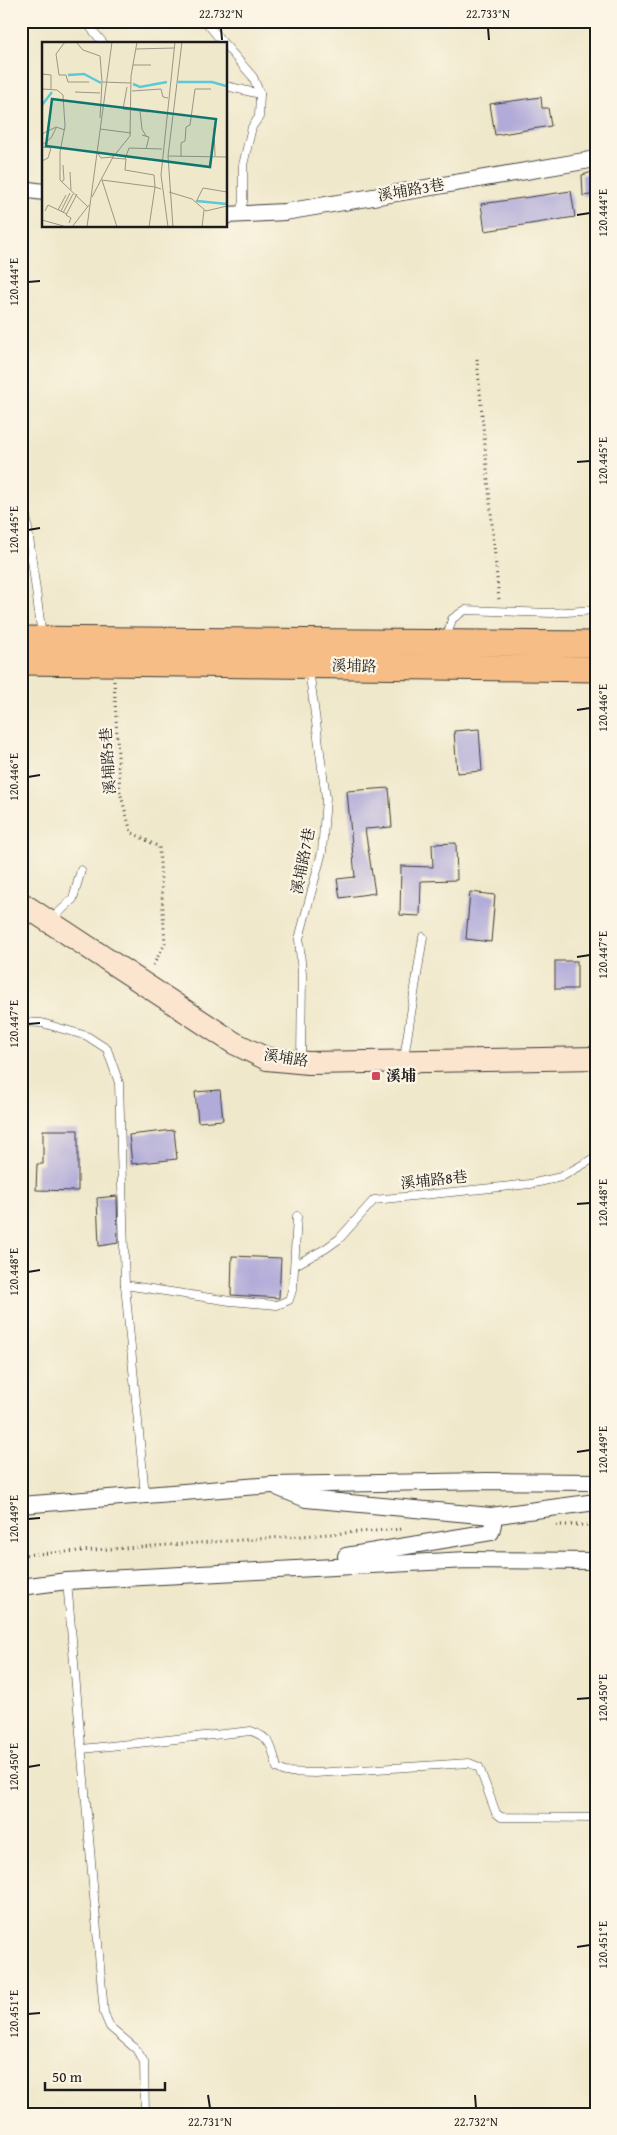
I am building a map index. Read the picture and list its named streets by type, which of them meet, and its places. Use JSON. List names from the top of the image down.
{
  "streets": {
    "main road": ["溪埔路"],
    "street": ["溪埔路3巷"],
    "lane": ["溪埔路7巷", "溪埔路8巷"],
    "path": ["溪埔路5巷"]
  },
  "crossings": [
    ["溪埔路", "溪埔路5巷"],
    ["溪埔路", "溪埔路7巷"]
  ],
  "places": {
    "transit": ["溪埔"]
  },
  "scale_bar": "50 m",
  "coordinates": [
    "22.732°N",
    "22.733°N",
    "120.444°E",
    "120.445°E",
    "120.446°E",
    "120.447°E",
    "120.448°E",
    "120.449°E",
    "120.450°E",
    "120.451°E",
    "22.731°N"
  ]
}
